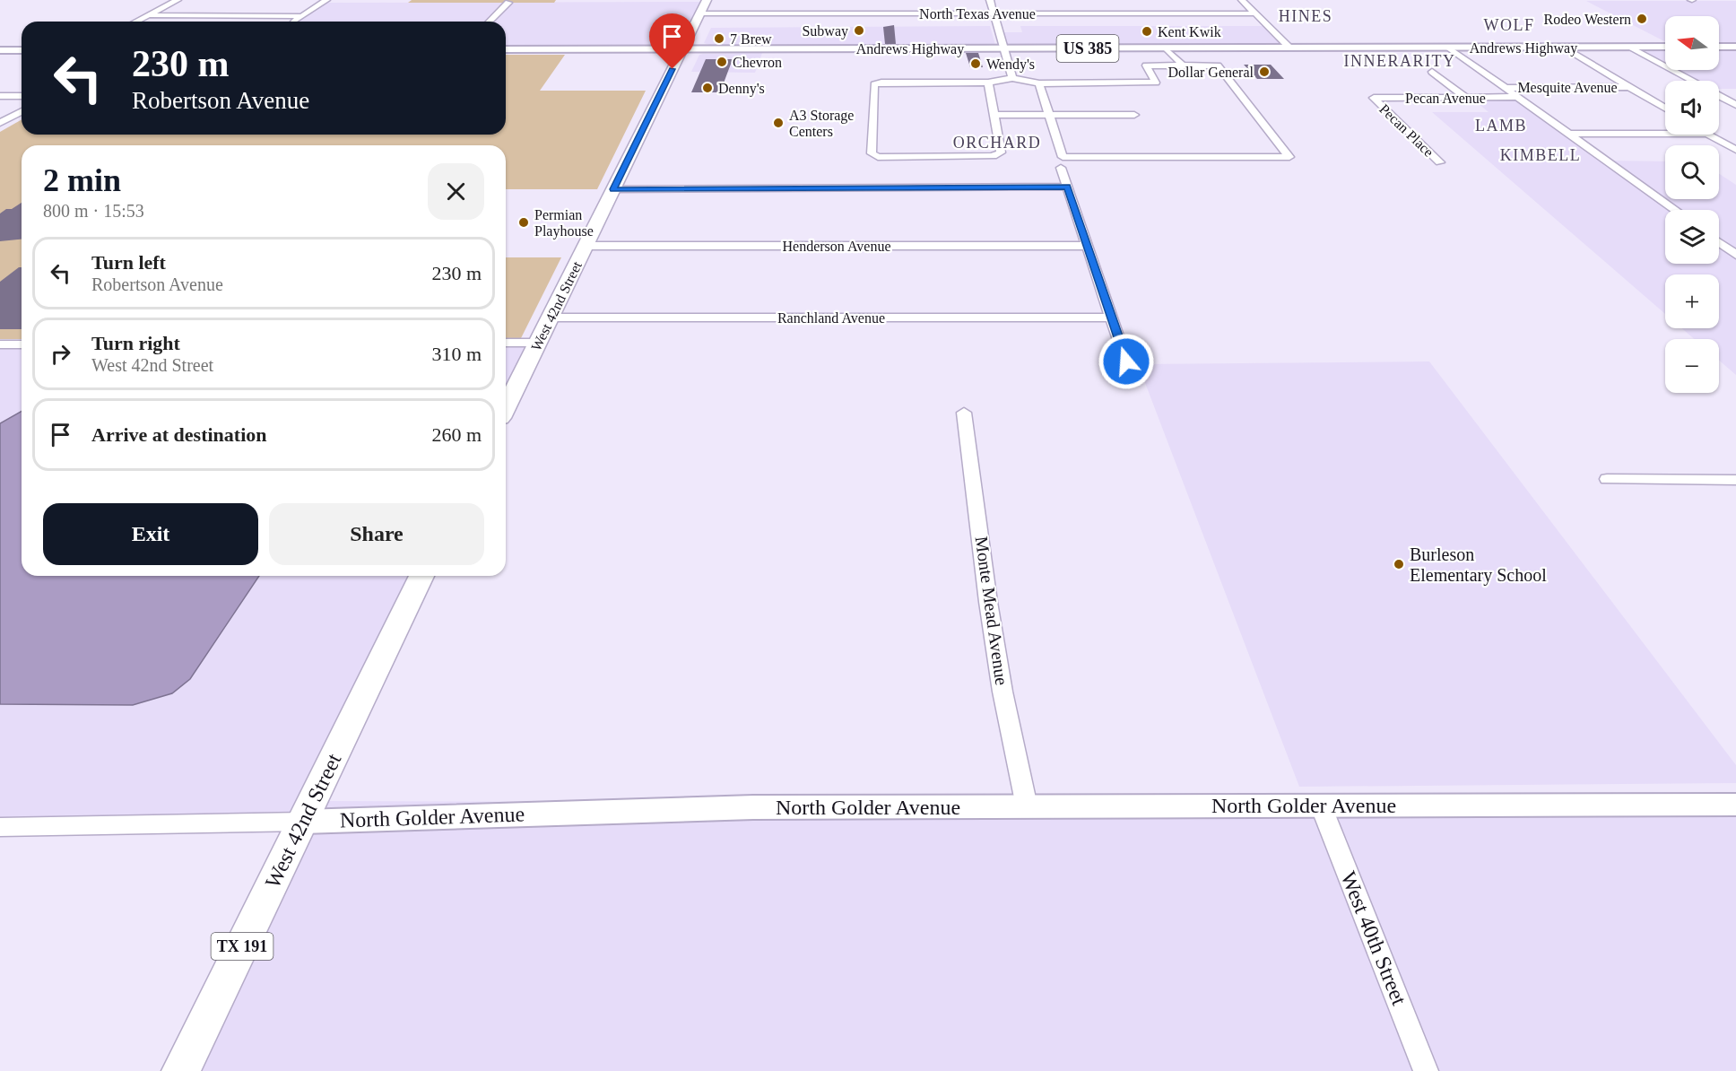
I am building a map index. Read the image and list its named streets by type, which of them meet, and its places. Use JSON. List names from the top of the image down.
{
  "streets": {
    "highway": ["West 42nd Street", "TX 191"],
    "main road": ["Andrews Highway", "US 385", "North Golder Avenue"],
    "street": [
      "North Texas Avenue",
      "Mesquite Avenue",
      "Pecan Avenue",
      "Pecan Place",
      "Henderson Avenue",
      "Ranchland Avenue",
      "Monte Mead Avenue",
      "West 40th Street"
    ]
  },
  "crossings": [
    ["North Texas Avenue", "West 42nd Street"],
    ["Andrews Highway", "West 42nd Street"],
    ["Pecan Avenue", "Pecan Place"],
    ["Henderson Avenue", "West 42nd Street"],
    ["West 42nd Street", "Ranchland Avenue"],
    ["West 42nd Street", "North Golder Avenue"],
    ["Monte Mead Avenue", "North Golder Avenue"],
    ["North Golder Avenue", "West 40th Street"]
  ],
  "districts": [
    "HINES",
    "WOLF",
    "INNERARITY",
    "LAMB",
    "ORCHARD",
    "KIMBELL"
  ],
  "places": [
    "Rodeo Western",
    "Subway",
    "Kent Kwik",
    "7 Brew",
    "Chevron",
    "Wendy's",
    "Dollar General",
    "Denny's",
    "A3 Storage Centers",
    "Permian Playhouse",
    "Burleson Elementary School"
  ],
  "north": "left",
  "page": {
    "map_buttons": ["+", "−"],
    "turn": ["230 m", "Robertson Avenue"],
    "heading": ["2 min", "800 m · 15:53"],
    "list": [
      {
        "name": "Turn left",
        "note": "Robertson Avenue",
        "value": "230 m"
      },
      {
        "name": "Turn right",
        "note": "West 42nd Street",
        "value": "310 m"
      },
      {
        "name": "Arrive at destination",
        "value": "260 m"
      }
    ],
    "buttons": ["Exit", "Share"]
  }
}
